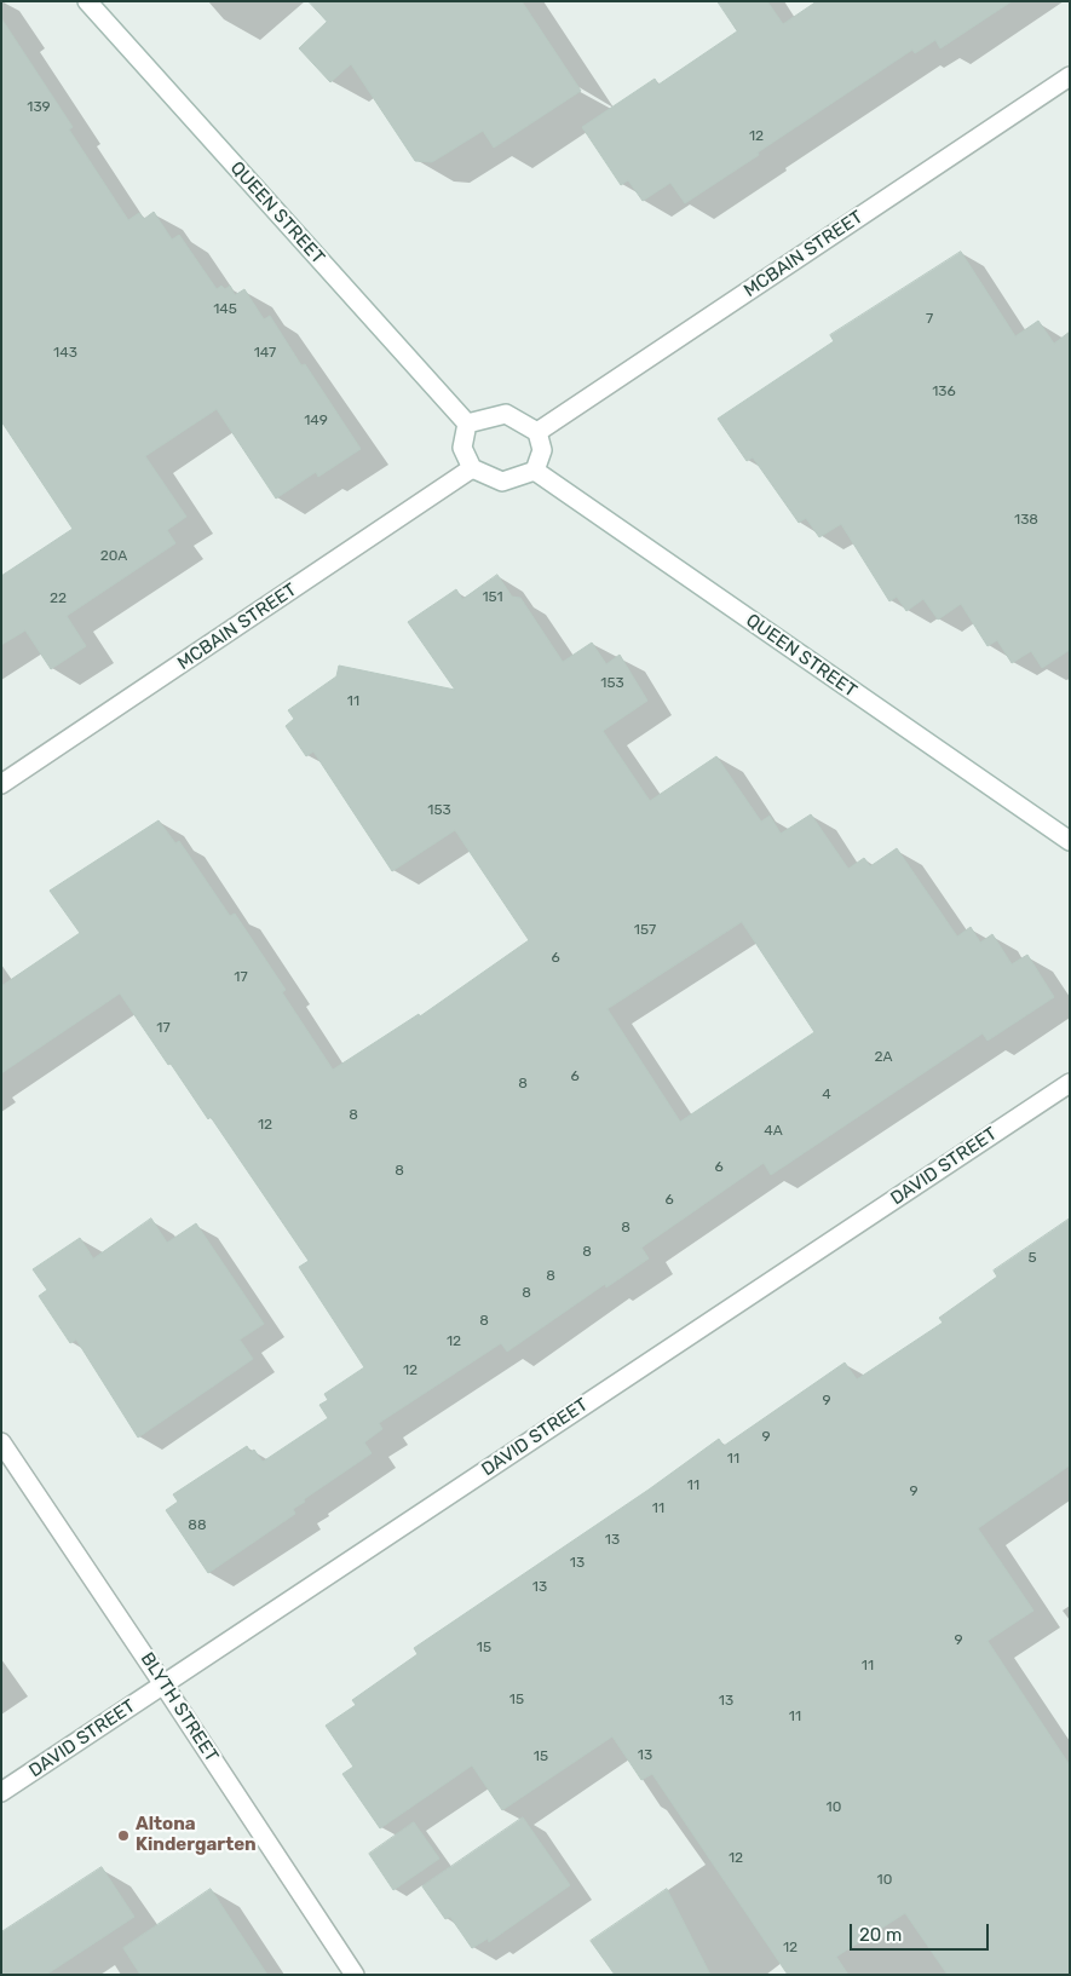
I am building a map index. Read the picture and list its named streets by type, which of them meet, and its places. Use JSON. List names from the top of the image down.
{
  "streets": {
    "street": [
      "QUEEN STREET",
      "MCBAIN STREET",
      "DAVID STREET",
      "BLYTH STREET"
    ]
  },
  "crossings": [
    ["QUEEN STREET", "MCBAIN STREET"],
    ["DAVID STREET", "BLYTH STREET"]
  ],
  "places": ["Altona Kindergarten"],
  "house_numbers": [
    "139",
    "12",
    "145",
    "7",
    "143",
    "147",
    "136",
    "149",
    "138",
    "20A",
    "151",
    "22",
    "153",
    "11",
    "153",
    "157",
    "6",
    "17",
    "17",
    "2A",
    "6",
    "8",
    "4",
    "8",
    "12",
    "4A",
    "6",
    "8",
    "6",
    "8",
    "8",
    "5",
    "8",
    "8",
    "8",
    "12",
    "12",
    "9",
    "9",
    "11",
    "11",
    "9",
    "11",
    "88",
    "13",
    "13",
    "13",
    "9",
    "15",
    "11",
    "15",
    "13",
    "11",
    "13",
    "15",
    "10",
    "12",
    "10",
    "12"
  ],
  "scale_bar": "20 m"
}
